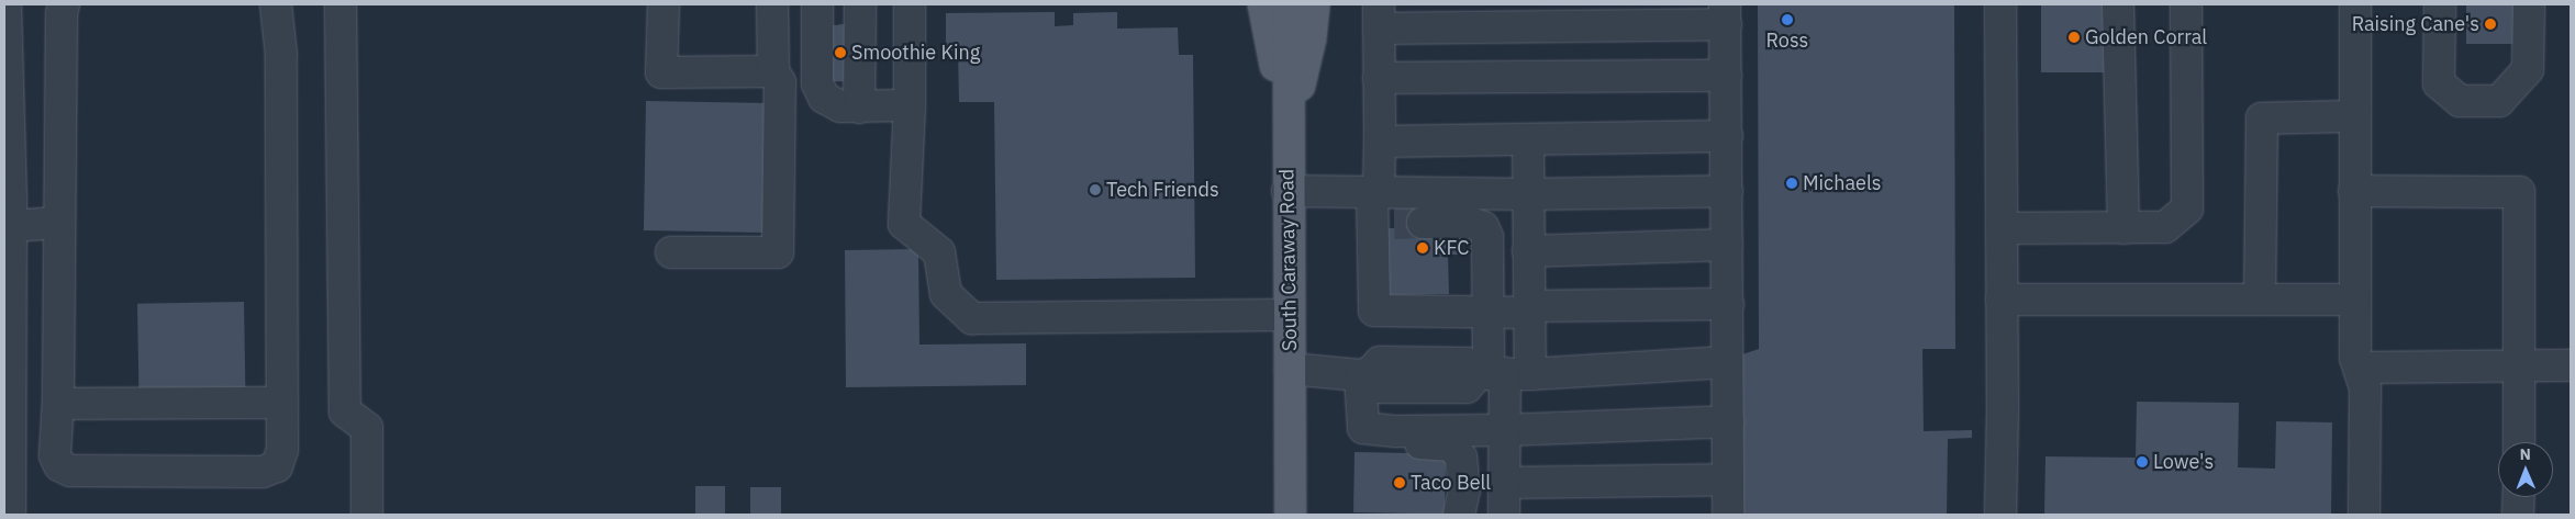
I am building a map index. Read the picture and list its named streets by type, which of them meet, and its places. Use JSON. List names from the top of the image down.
{
  "streets": {
    "main road": ["South Caraway Road"]
  },
  "places": [
    "Ross",
    "Raising Cane's",
    "Golden Corral",
    "Smoothie King",
    "Michaels",
    "Tech Friends",
    "KFC",
    "Lowe's",
    "Taco Bell"
  ],
  "north": "top"
}
